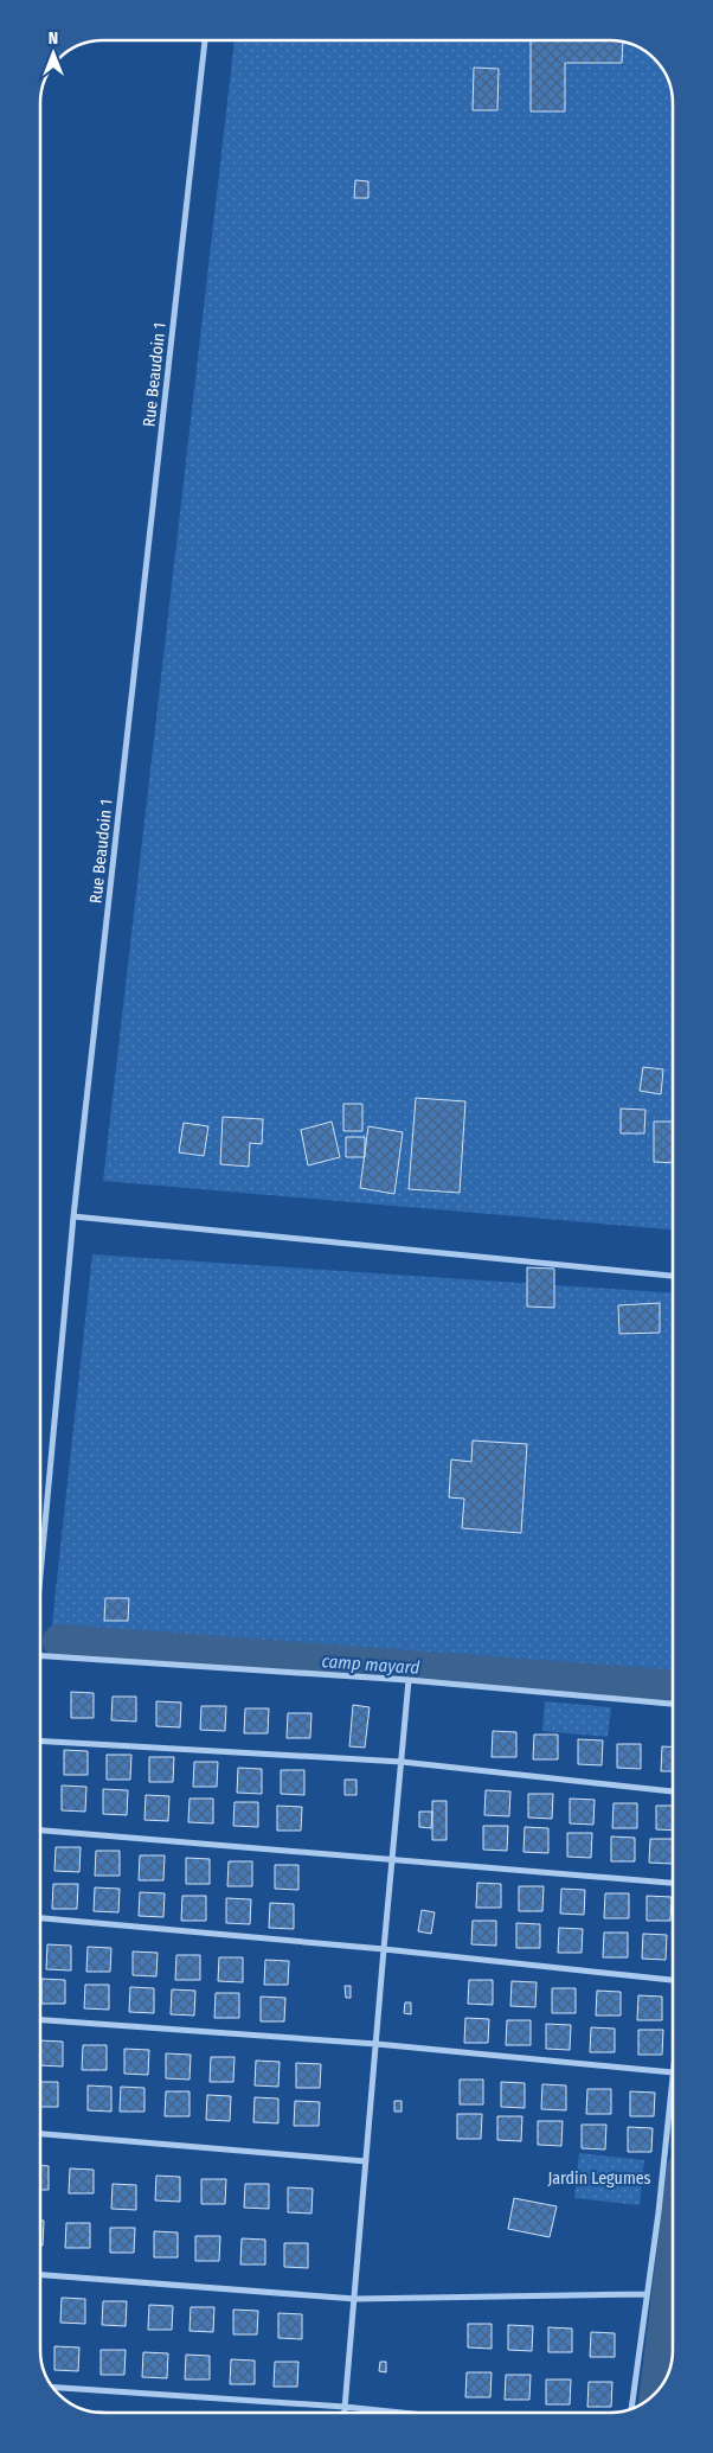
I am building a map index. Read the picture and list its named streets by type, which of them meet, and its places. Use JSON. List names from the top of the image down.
{
  "streets": {
    "street": ["Rue Beaudoin 1"]
  },
  "water": ["camp mayard"],
  "parks": ["Jardin Legumes"],
  "north": "top"
}
